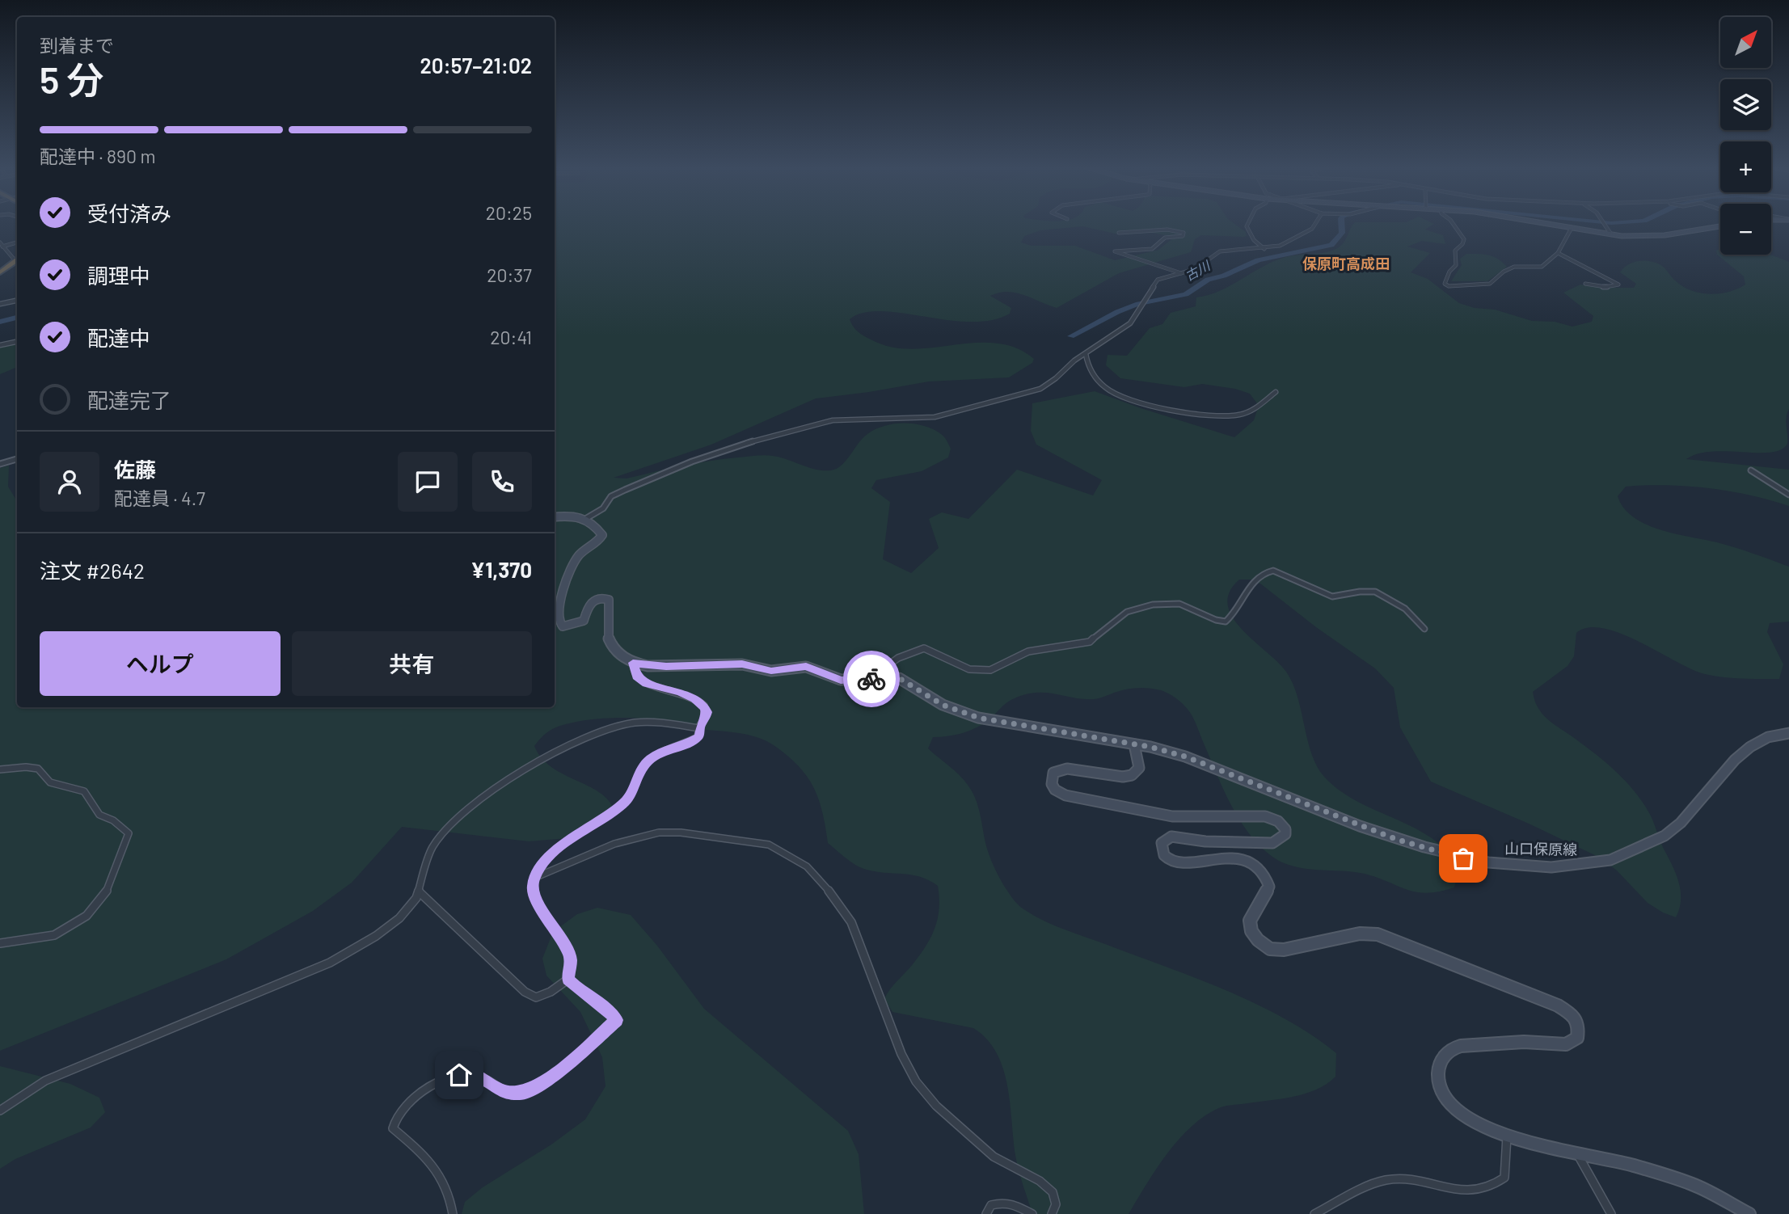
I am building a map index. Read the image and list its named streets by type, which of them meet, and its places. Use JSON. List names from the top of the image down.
{
  "streets": {
    "main road": ["山口保原線"]
  },
  "districts": ["保原町高成田"],
  "water": ["古川"],
  "north": "top right",
  "page": {
    "map_buttons": ["+", "−"],
    "heading": ["5 分", "到着まで", "20:57–21:02"],
    "panel": [
      "佐藤",
      "配達員 · 4.7",
      "注文 #2642",
      "¥1,370"
    ],
    "bar": "配達中 · 890 m",
    "list": [
      ["受付済み", "20:25"],
      ["調理中", "20:37"],
      ["配達中", "20:41"],
      "配達完了"
    ],
    "buttons": ["ヘルプ", "共有"]
  }
}
